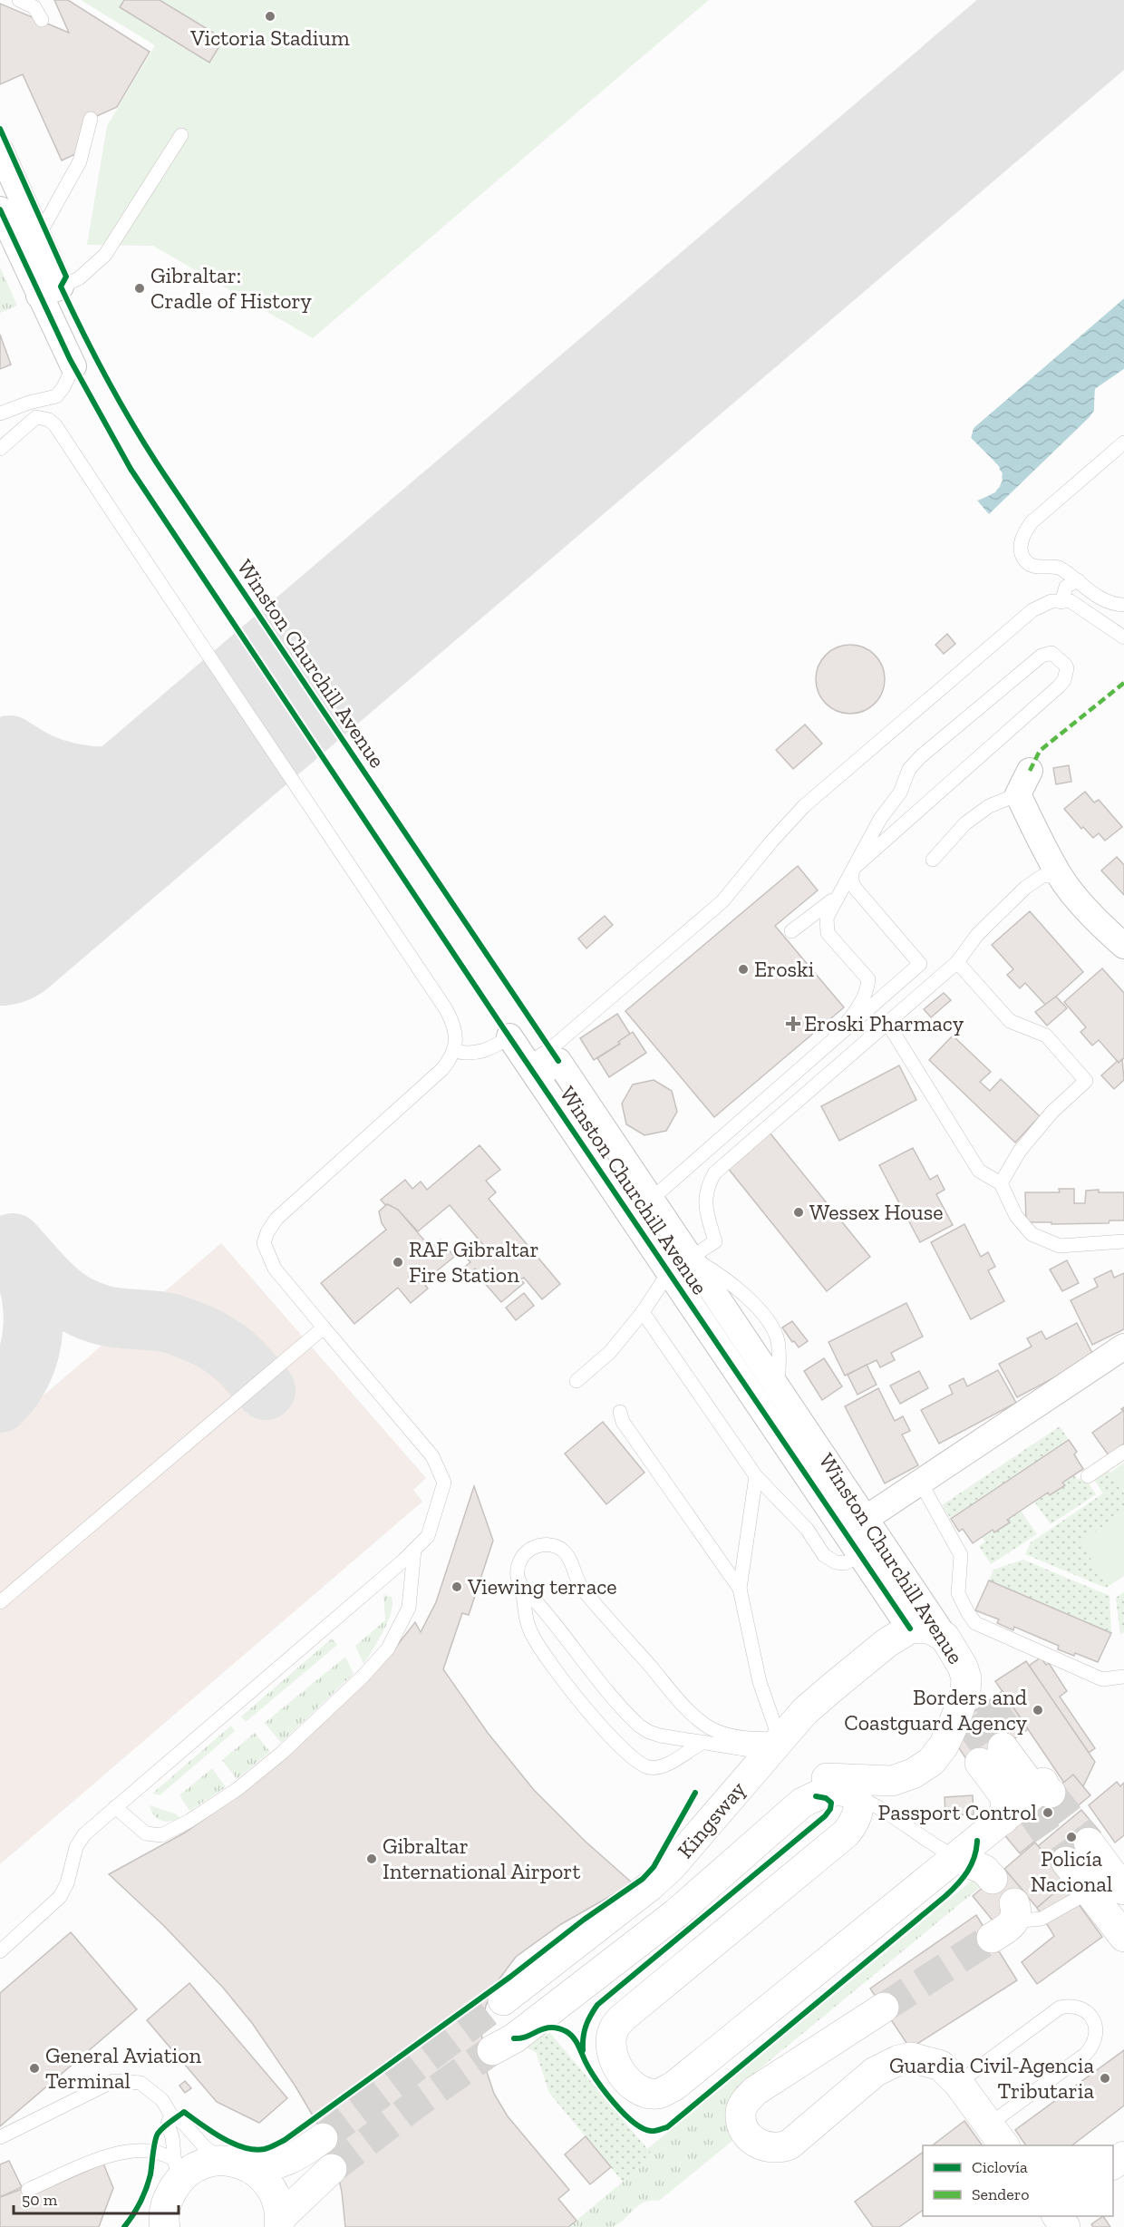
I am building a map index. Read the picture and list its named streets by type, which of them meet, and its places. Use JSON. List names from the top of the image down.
{
  "streets": {
    "highway": ["Winston Churchill Avenue", "Kingsway"]
  },
  "crossings": [
    ["Winston Churchill Avenue", "Kingsway"]
  ],
  "places": {
    "other": [
      "Victoria Stadium",
      "Gibraltar: Cradle of History",
      "Eroski",
      "Wessex House",
      "RAF Gibraltar Fire Station",
      "Viewing terrace",
      "Borders and Coastguard Agency",
      "Passport Control",
      "Policía Nacional",
      "Gibraltar International Airport",
      "General Aviation Terminal",
      "Guardia Civil-Agencia Tributaria"
    ],
    "health": ["Eroski Pharmacy"]
  },
  "legend": ["Ciclovía", "Sendero"],
  "scale_bar": "50 m"
}
